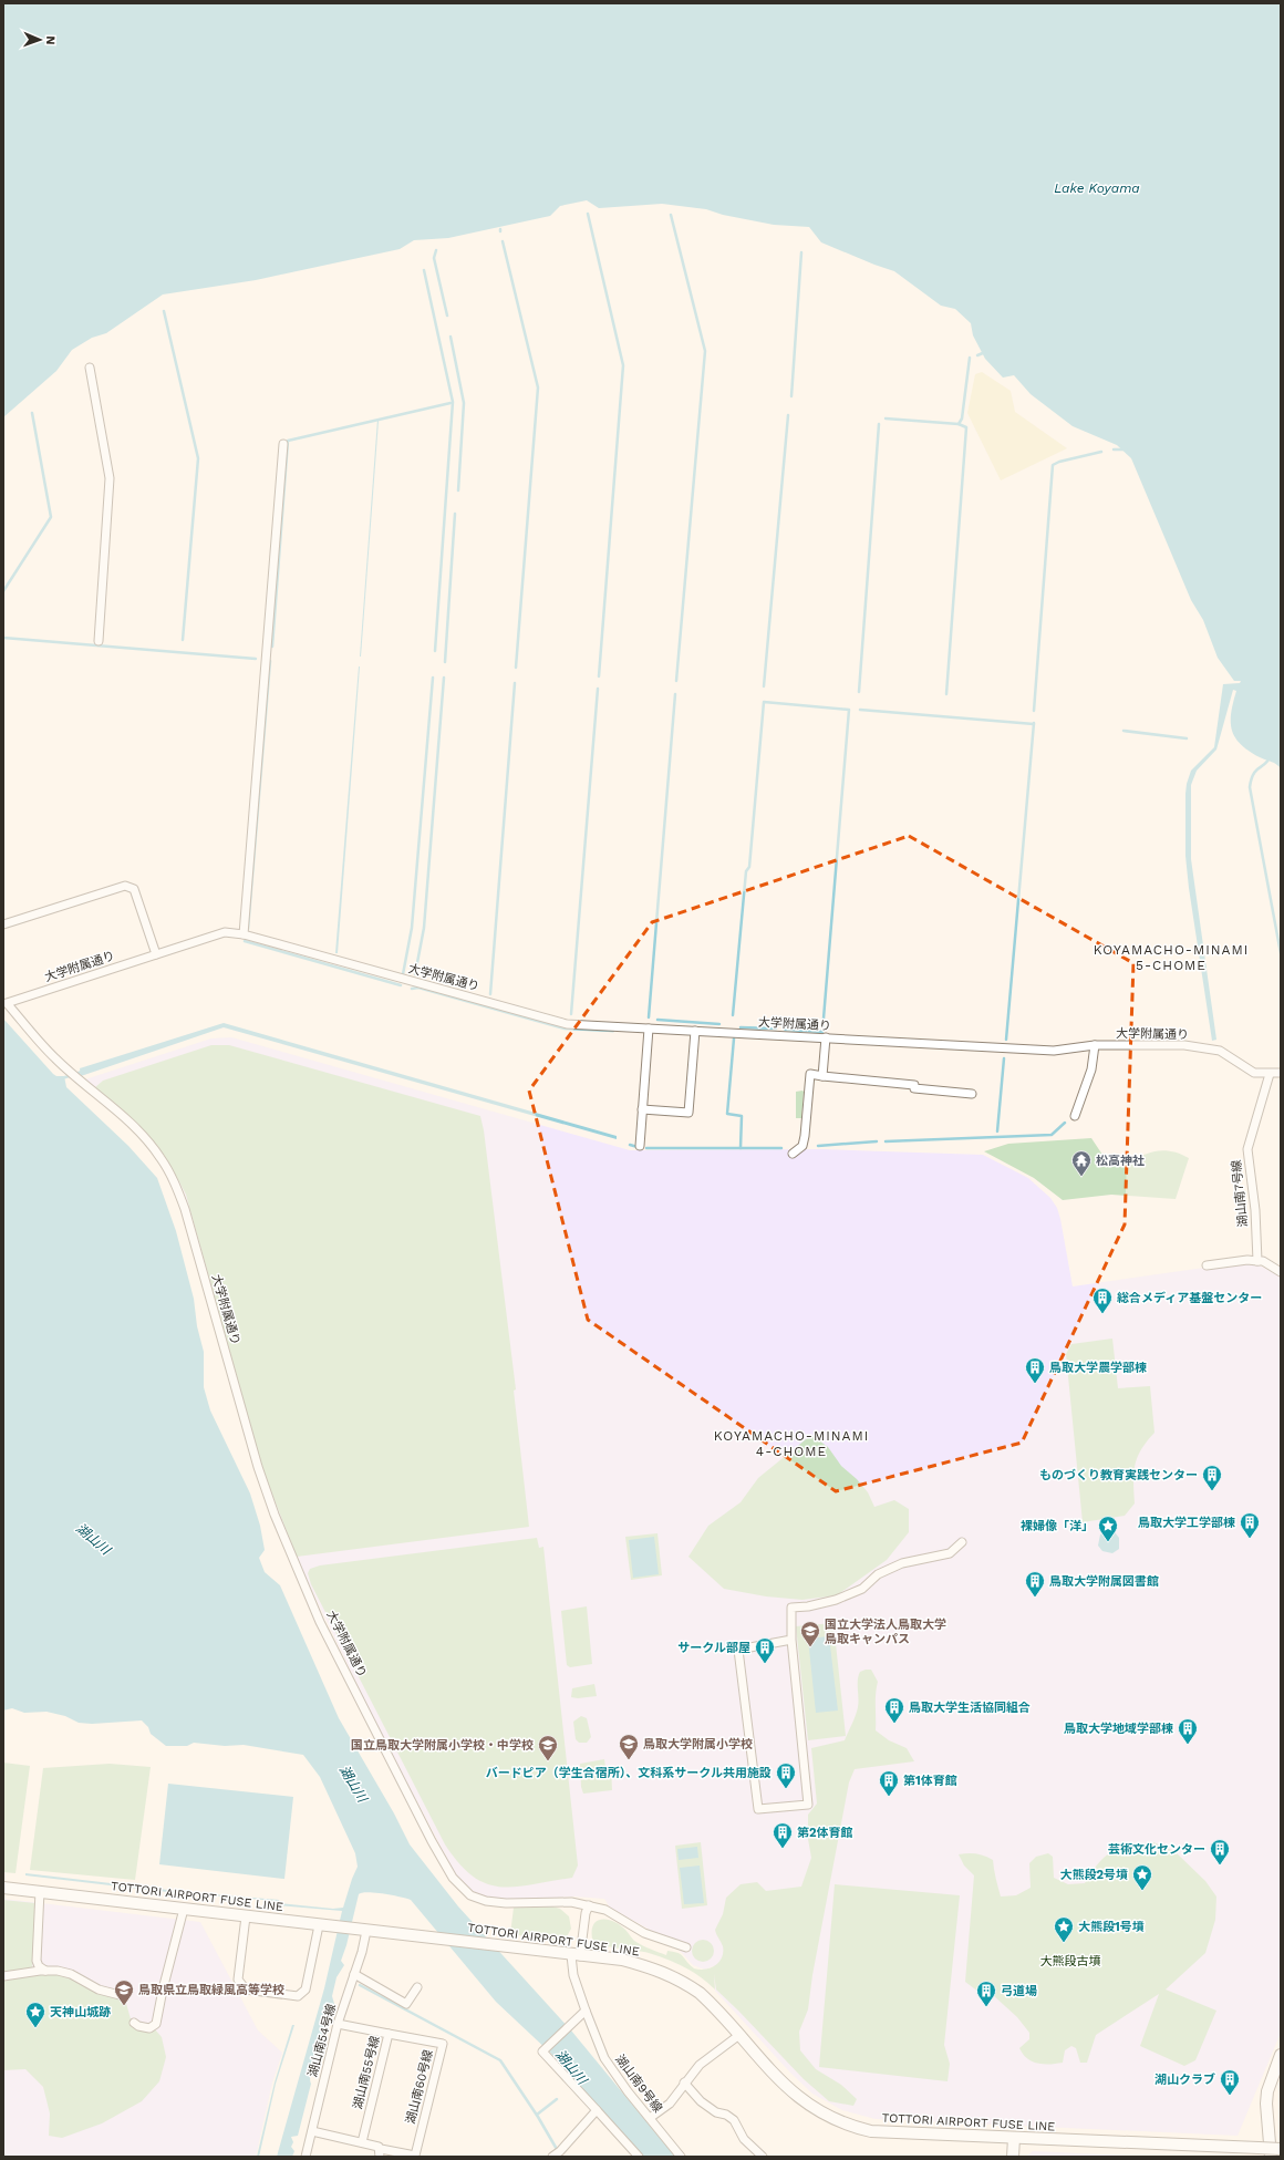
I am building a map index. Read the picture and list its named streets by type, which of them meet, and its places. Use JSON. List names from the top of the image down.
{
  "streets": {
    "main road": ["TOTTORI AIRPORT FUSE LINE"],
    "street": [
      "大学附属通り",
      "湖山南7号線",
      "湖山南54号線",
      "湖山南55号線",
      "湖山南9号線",
      "湖山南60号線"
    ]
  },
  "crossings": [
    ["大学附属通り", "湖山南7号線"],
    ["大学附属通り", "湖山南9号線"],
    ["TOTTORI AIRPORT FUSE LINE", "湖山南54号線"],
    ["TOTTORI AIRPORT FUSE LINE", "湖山南9号線"],
    ["湖山南54号線", "湖山南55号線"],
    ["湖山南54号線", "湖山南60号線"],
    ["湖山南55号線", "湖山南60号線"]
  ],
  "districts": ["KOYAMACHO-MINAMI 5-CHOME", "KOYAMACHO-MINAMI 4-CHOME"],
  "water": ["Lake Koyama", "湖山川"],
  "parks": ["大熊段古墳"],
  "places": {
    "temple": ["松高神社"],
    "building": [
      "総合メディア基盤センター",
      "鳥取大学農学部棟",
      "ものづくり教育実践センター",
      "鳥取大学工学部棟",
      "鳥取大学附属図書館",
      "サークル部屋",
      "鳥取大学生活協同組合",
      "鳥取大学地域学部棟",
      "バードピア（学生合宿所）、文科系サークル共用施設",
      "第1体育館",
      "第2体育館",
      "芸術文化センター",
      "弓道場",
      "湖山クラブ"
    ],
    "place": [
      "裸婦像「洋」",
      "大熊段2号墳",
      "大熊段1号墳",
      "天神山城跡"
    ],
    "school or university": [
      "国立大学法人鳥取大学 鳥取キャンパス",
      "鳥取大学附属小学校",
      "国立鳥取大学附属小学校・中学校",
      "鳥取県立鳥取緑風高等学校"
    ]
  },
  "north": "right"
}
